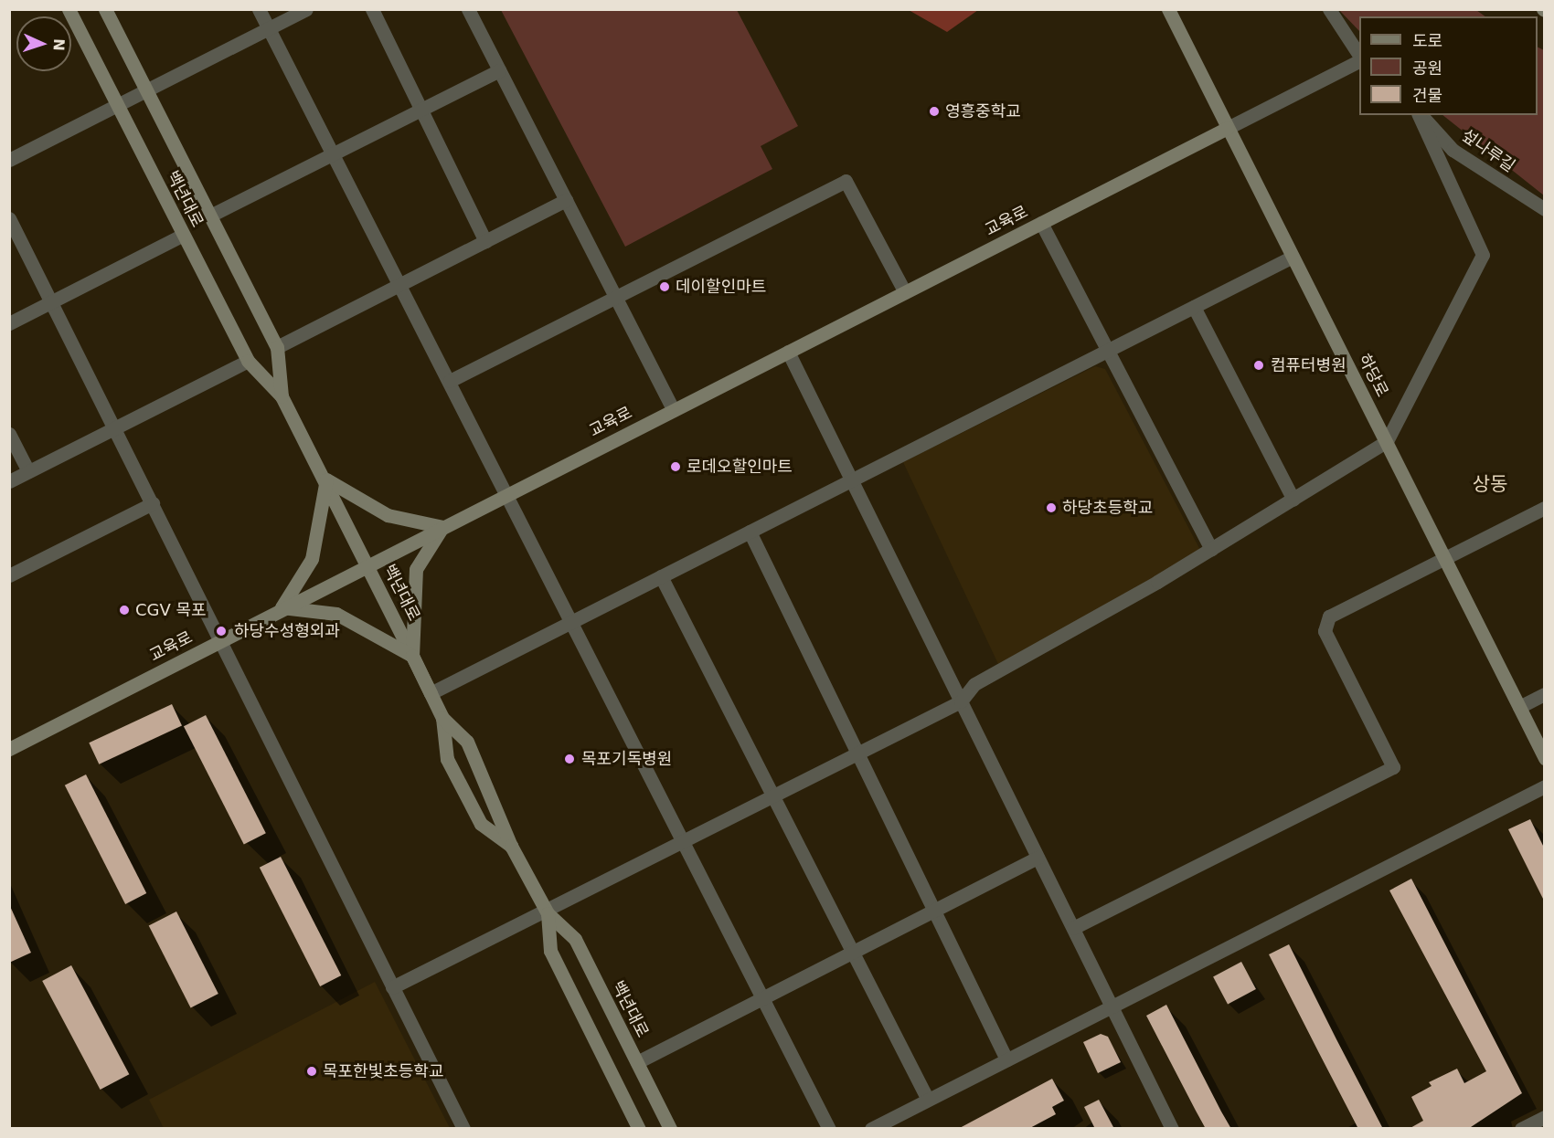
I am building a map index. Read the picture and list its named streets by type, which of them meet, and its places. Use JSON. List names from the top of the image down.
{
  "streets": {
    "street": [
      "섶나루길",
      "백년대로",
      "교육로",
      "하당로"
    ]
  },
  "crossings": [
    ["백년대로", "교육로"],
    ["교육로", "하당로"]
  ],
  "districts": ["상동"],
  "places": [
    "영흥중학교",
    "데이할인마트",
    "컴퓨터병원",
    "로데오할인마트",
    "하당초등학교",
    "CGV 목포",
    "하당수성형외과",
    "목포기독병원",
    "목포한빛초등학교"
  ],
  "legend": ["도로", "공원", "건물"],
  "north": "right"
}
